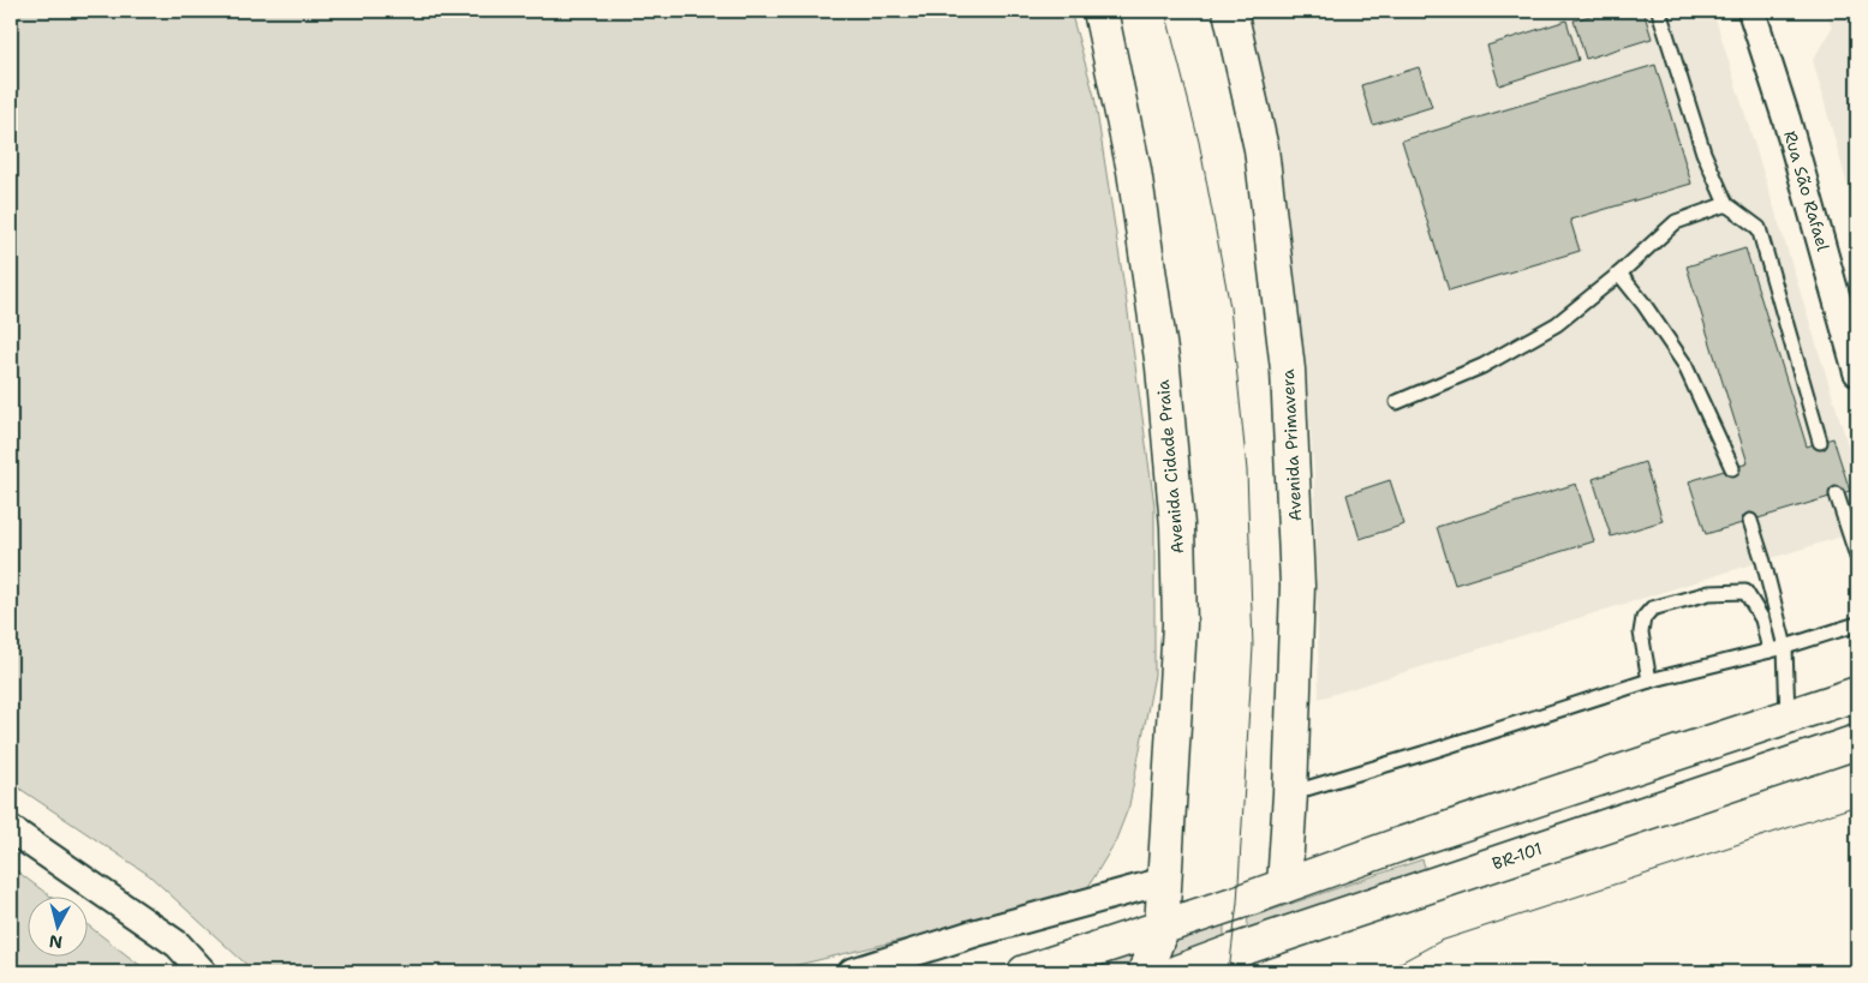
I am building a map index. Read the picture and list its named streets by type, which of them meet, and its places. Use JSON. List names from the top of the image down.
{
  "streets": {
    "main road": ["Avenida Primavera", "Avenida Cidade Praia", "BR-101"],
    "street": ["Rua São Rafael"]
  },
  "north": "bottom"
}
